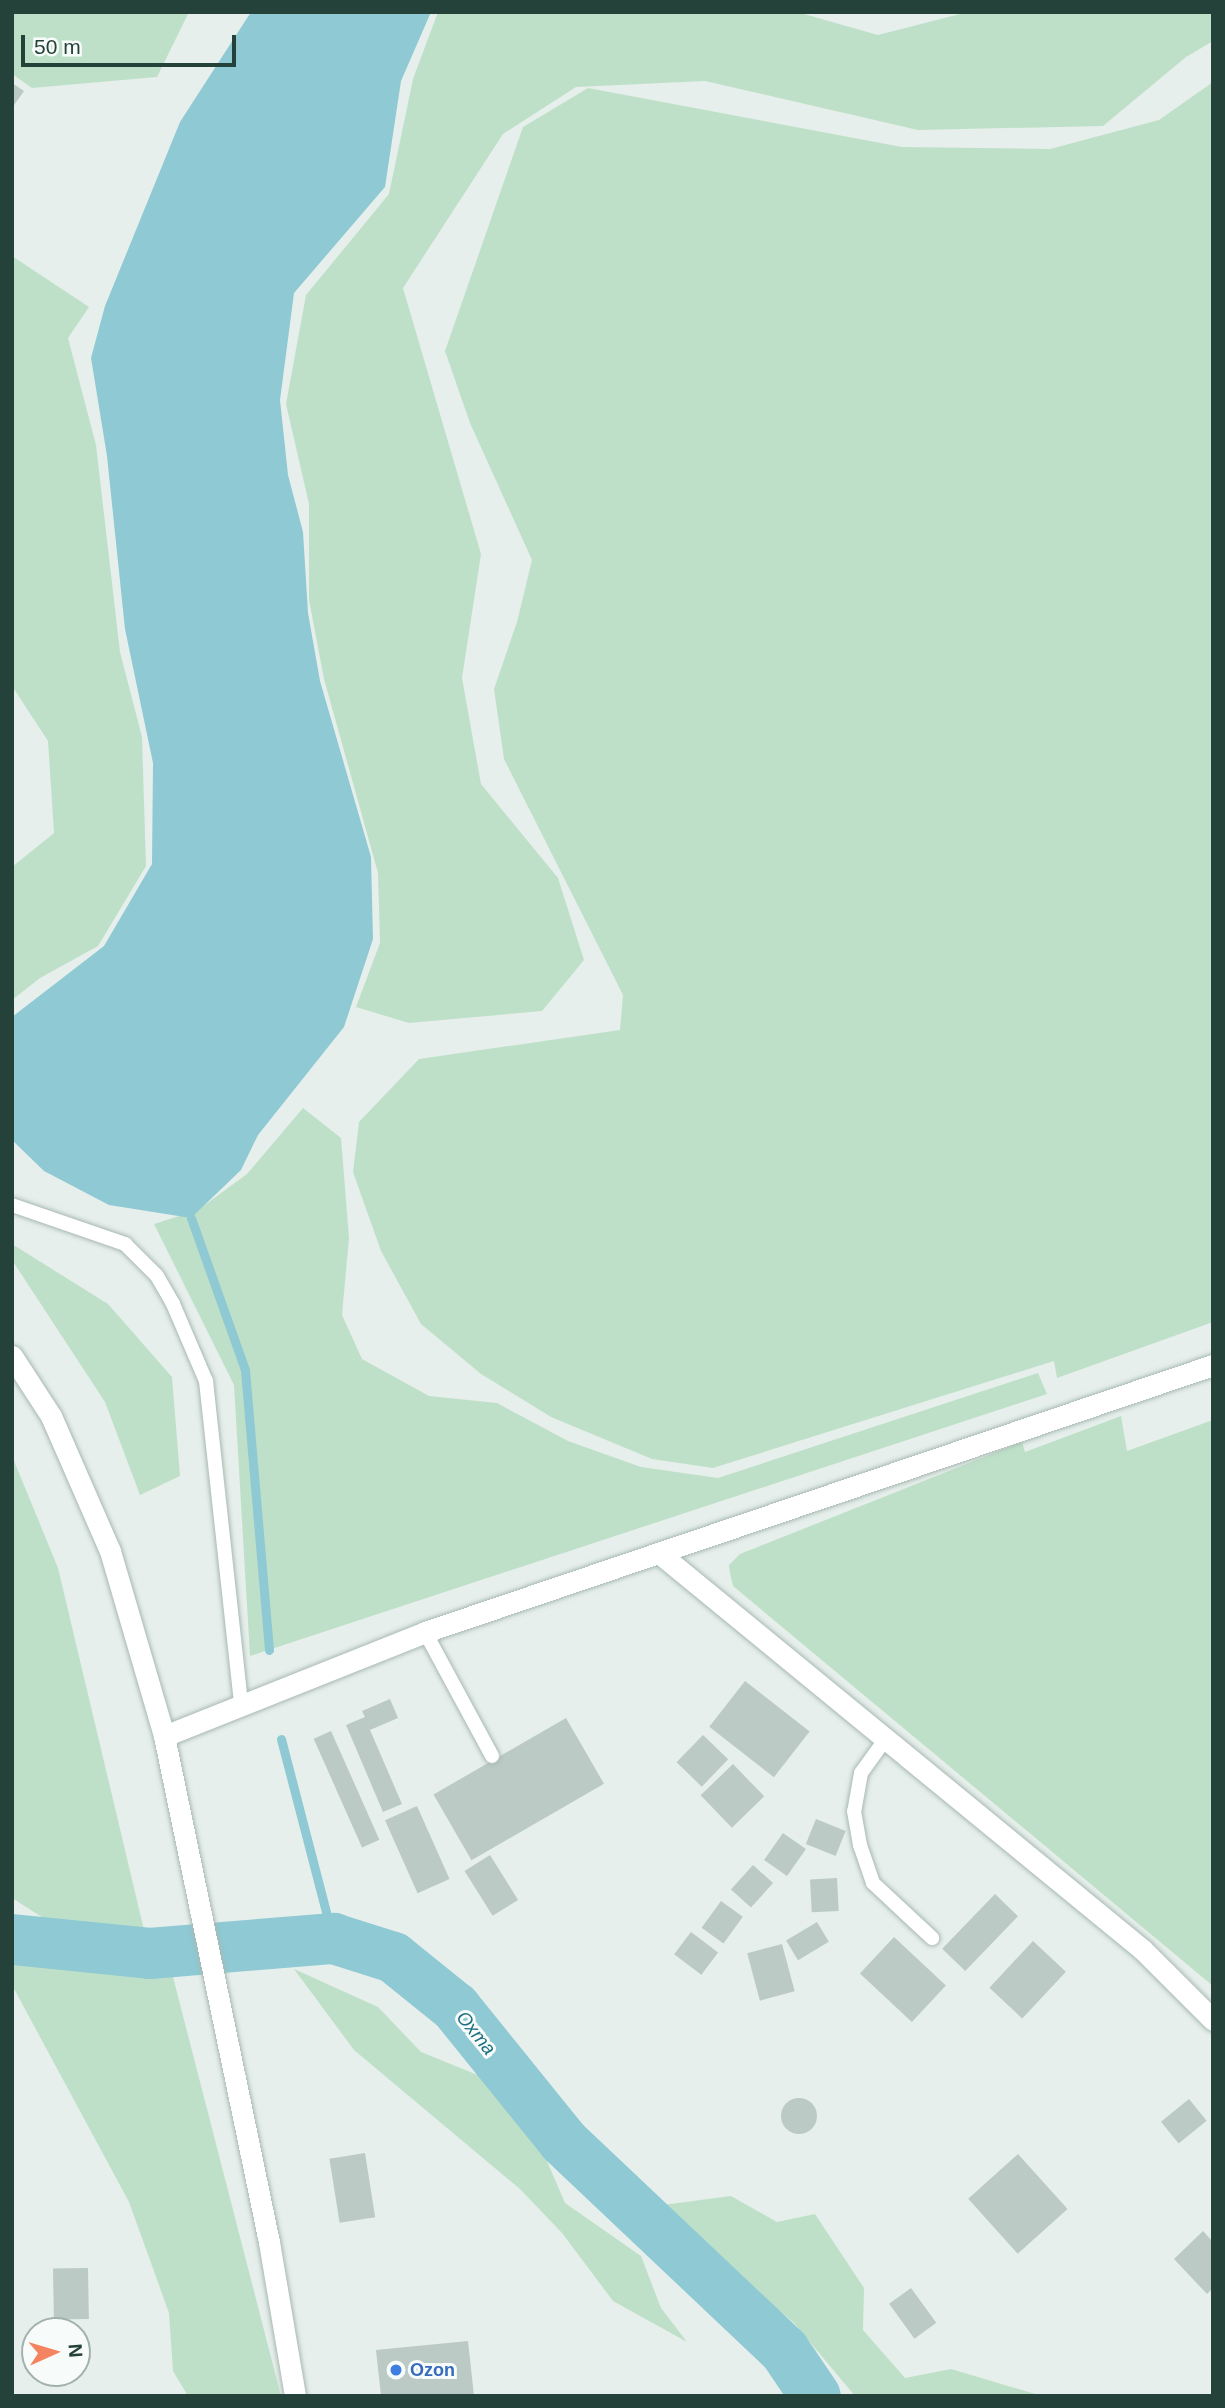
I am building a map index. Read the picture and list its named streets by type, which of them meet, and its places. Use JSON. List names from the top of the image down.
{
  "water": ["Охта"],
  "places": ["Ozon"],
  "scale_bar": "50 m",
  "north": "right"
}
